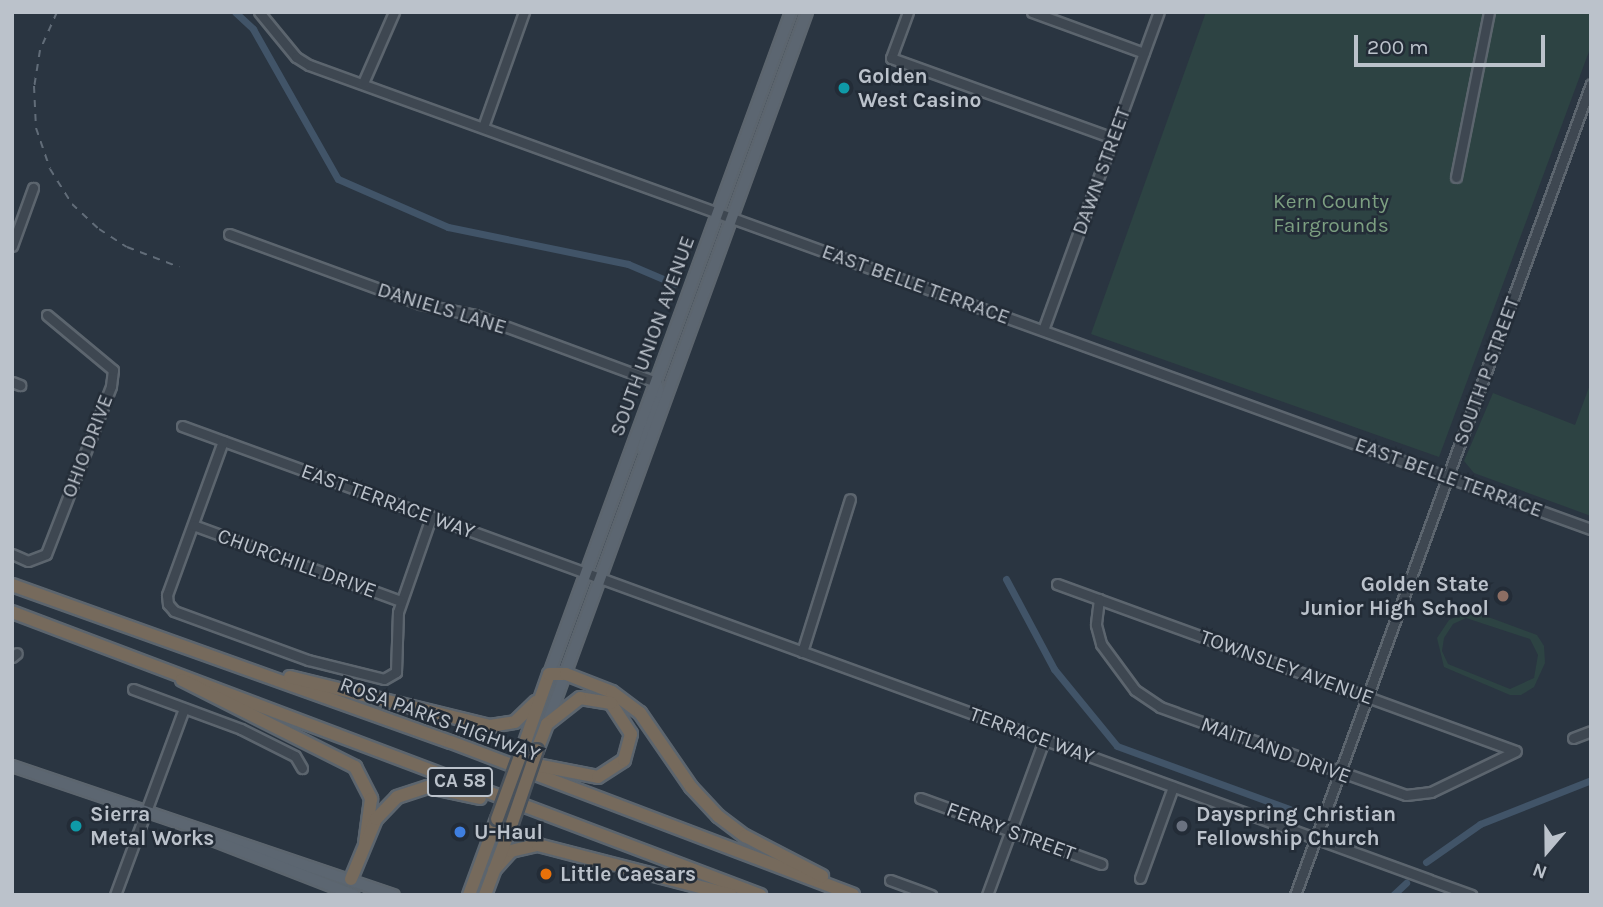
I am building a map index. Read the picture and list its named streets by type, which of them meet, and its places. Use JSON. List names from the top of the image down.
{
  "streets": {
    "highway": ["ROSA PARKS HIGHWAY", "CA 58"],
    "main road": ["SOUTH UNION AVENUE"],
    "street": [
      "DAWN STREET",
      "EAST BELLE TERRACE",
      "DANIELS LANE",
      "SOUTH P STREET",
      "OHIO DRIVE",
      "EAST TERRACE WAY",
      "CHURCHILL DRIVE",
      "TOWNSLEY AVENUE",
      "TERRACE WAY",
      "MAITLAND DRIVE",
      "FERRY STREET"
    ]
  },
  "crossings": [
    ["DAWN STREET", "EAST BELLE TERRACE"],
    ["EAST BELLE TERRACE", "SOUTH UNION AVENUE"],
    ["EAST BELLE TERRACE", "SOUTH P STREET"],
    ["DANIELS LANE", "SOUTH UNION AVENUE"],
    ["SOUTH UNION AVENUE", "EAST TERRACE WAY"],
    ["SOUTH UNION AVENUE", "TERRACE WAY"],
    ["SOUTH P STREET", "TOWNSLEY AVENUE"],
    ["SOUTH P STREET", "TERRACE WAY"],
    ["SOUTH P STREET", "MAITLAND DRIVE"],
    ["EAST TERRACE WAY", "TERRACE WAY"],
    ["TOWNSLEY AVENUE", "MAITLAND DRIVE"]
  ],
  "parks": ["Kern County Fairgrounds"],
  "places": [
    "Golden West Casino",
    "Golden State Junior High School",
    "Sierra Metal Works",
    "Dayspring Christian Fellowship Church",
    "U-Haul",
    "Little Caesars"
  ],
  "scale_bar": "200 m",
  "north": "bottom"
}
